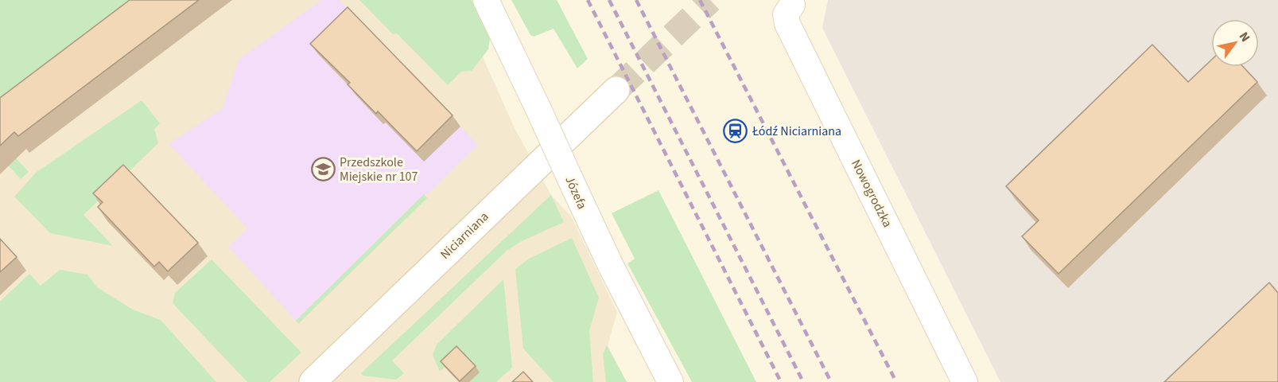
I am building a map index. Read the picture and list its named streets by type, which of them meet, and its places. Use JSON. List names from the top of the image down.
{
  "streets": {
    "street": ["Józefa", "Nowogrodzka", "Niciarniana"]
  },
  "places": {
    "station": ["Łódź Niciarniana"],
    "school or university": ["Przedszkole Miejskie nr 107"]
  },
  "north": "top right"
}
